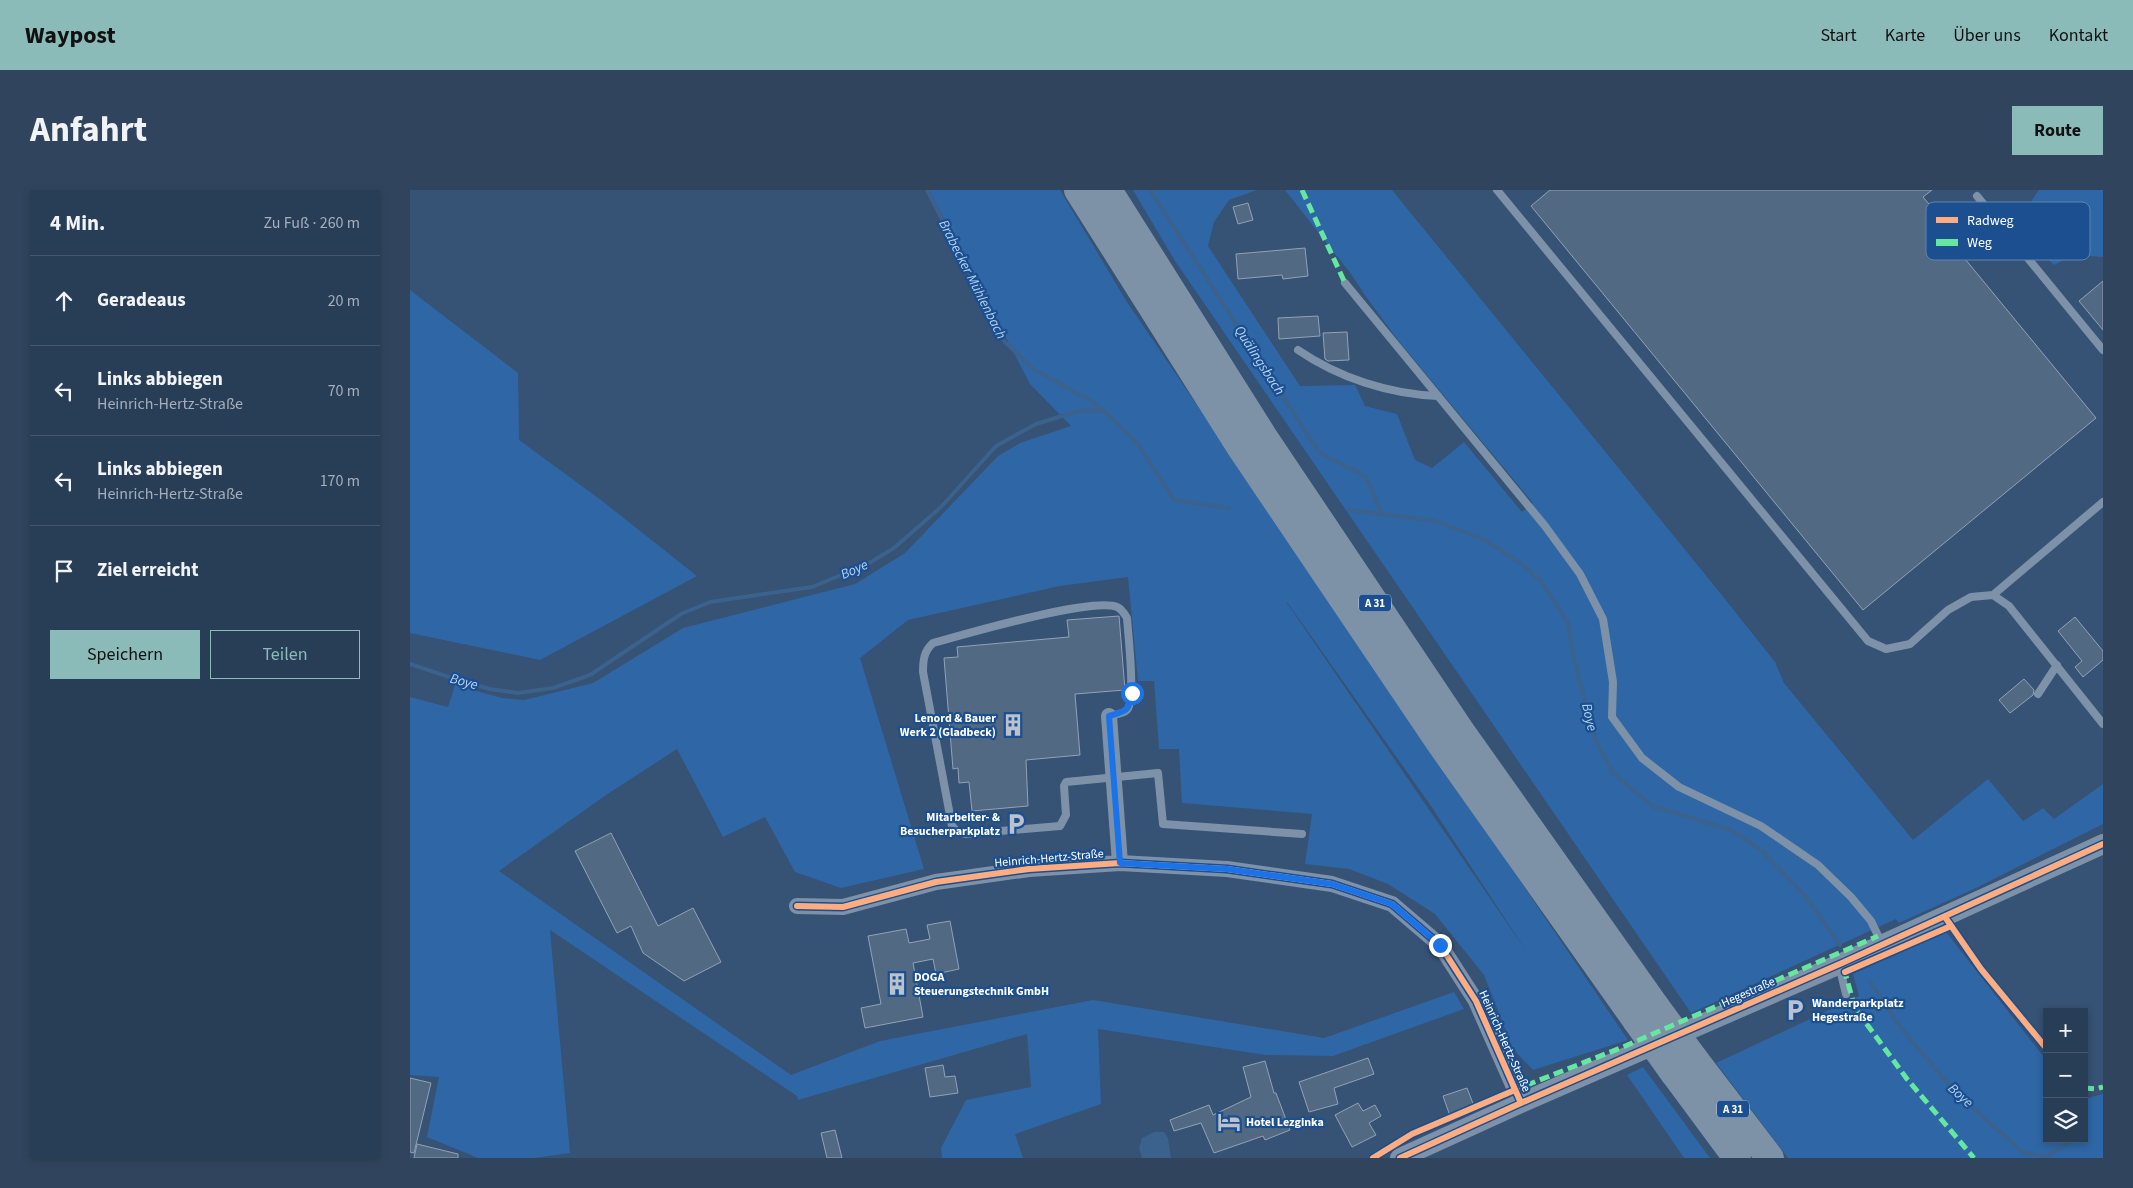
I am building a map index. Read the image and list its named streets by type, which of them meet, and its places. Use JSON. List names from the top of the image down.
{
  "streets": {
    "highway": ["A 31"],
    "street": ["Heinrich-Hertz-Straße", "Hegestraße"]
  },
  "crossings": [
    ["Heinrich-Hertz-Straße", "Hegestraße"]
  ],
  "water": ["Brabecker Mühlenbach", "Quälingsbach", "Boye"],
  "places": {
    "building": ["Lenord & Bauer Werk 2 (Gladbeck)", "DOGA Steuerungstechnik GmbH"],
    "parking": ["Mitarbeiter- & Besucherparkplatz", "Wanderparkplatz Hegestraße"],
    "hotel": ["Hotel Lezginka"]
  },
  "legend": ["Radweg", "Weg"],
  "page": {
    "header": "Waypost",
    "nav": [
      "Start",
      "Karte",
      "Über uns",
      "Kontakt"
    ],
    "title": "Anfahrt",
    "buttons": [
      "Route",
      ["Speichern", "Teilen"]
    ],
    "heading": ["4 Min.", "Zu Fuß · 260 m"],
    "list": [
      ["Geradeaus", "20 m"],
      ["Links abbiegen", "Heinrich-Hertz-Straße", "70 m"],
      ["Links abbiegen", "Heinrich-Hertz-Straße", "170 m"],
      "Ziel erreicht"
    ],
    "map_buttons": ["+", "−"]
  }
}
